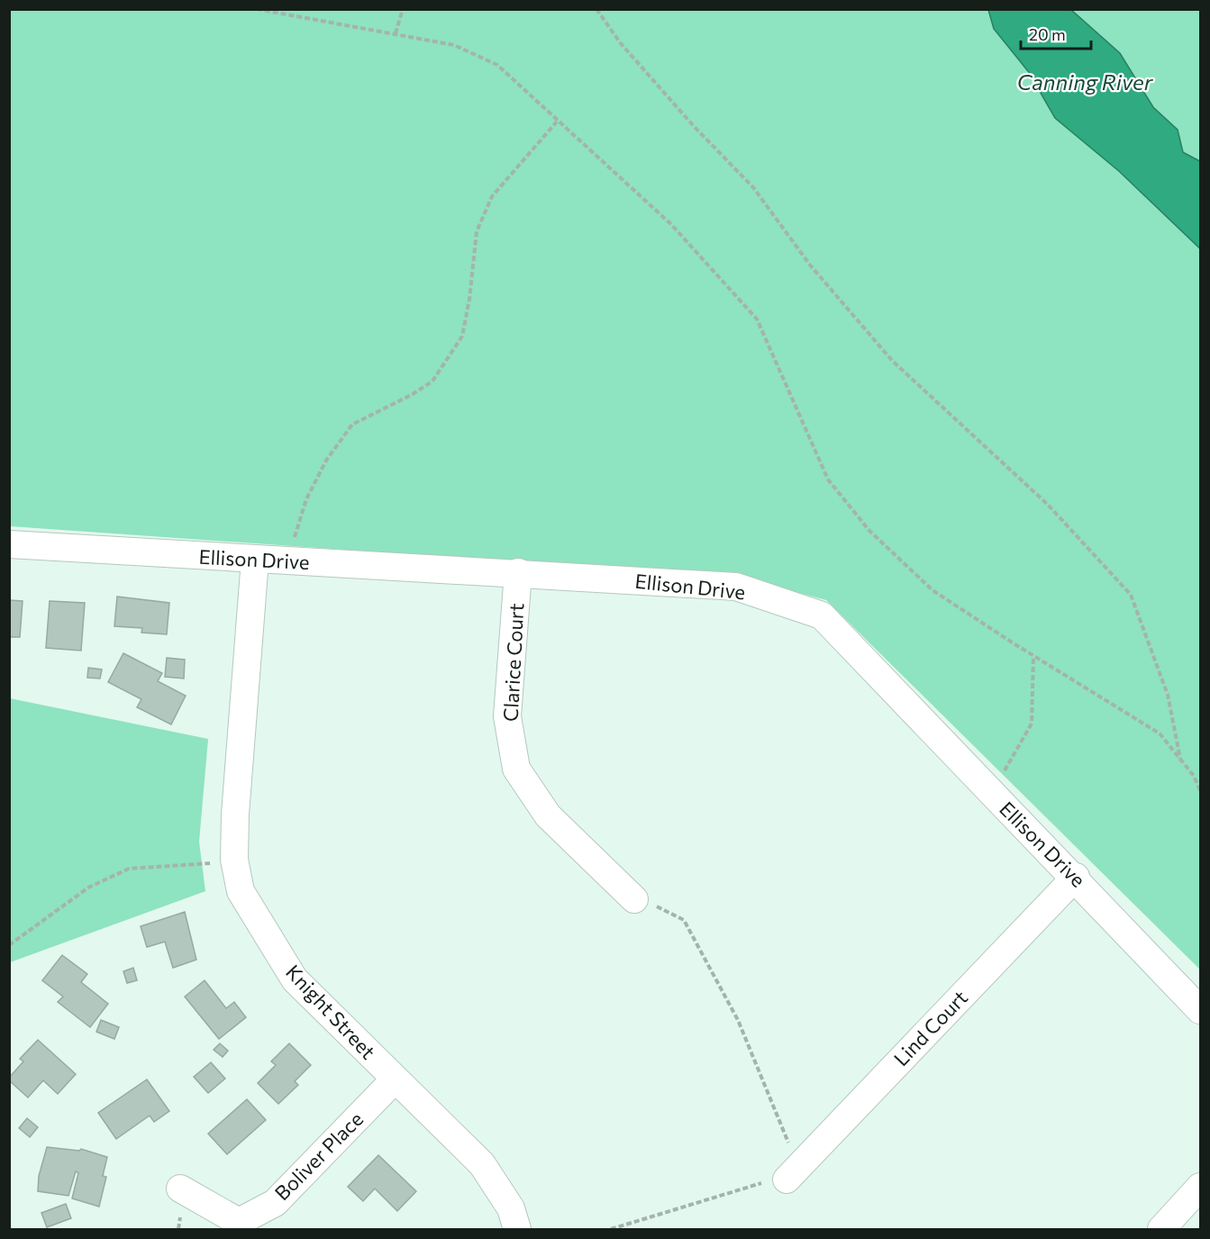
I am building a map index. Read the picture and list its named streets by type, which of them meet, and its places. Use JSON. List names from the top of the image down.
{
  "streets": {
    "street": [
      "Ellison Drive",
      "Clarice Court",
      "Knight Street",
      "Lind Court",
      "Boliver Place"
    ]
  },
  "crossings": [
    ["Ellison Drive", "Clarice Court"],
    ["Ellison Drive", "Knight Street"],
    ["Ellison Drive", "Lind Court"],
    ["Knight Street", "Boliver Place"]
  ],
  "water": ["Canning River"],
  "scale_bar": "20 m"
}
